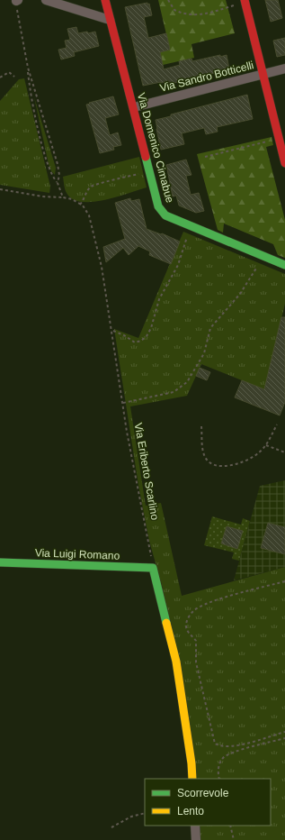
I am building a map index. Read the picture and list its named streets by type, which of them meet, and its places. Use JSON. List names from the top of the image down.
{
  "streets": {
    "street": ["Via Sandro Botticelli", "Via Domenico Cimabue", "Via Luigi Romano"],
    "path": ["Via Eriberto Scarlino"]
  },
  "crossings": [
    ["Via Sandro Botticelli", "Via Domenico Cimabue"],
    ["Via Eriberto Scarlino", "Via Luigi Romano"]
  ],
  "legend": ["Scorrevole", "Lento"]
}
